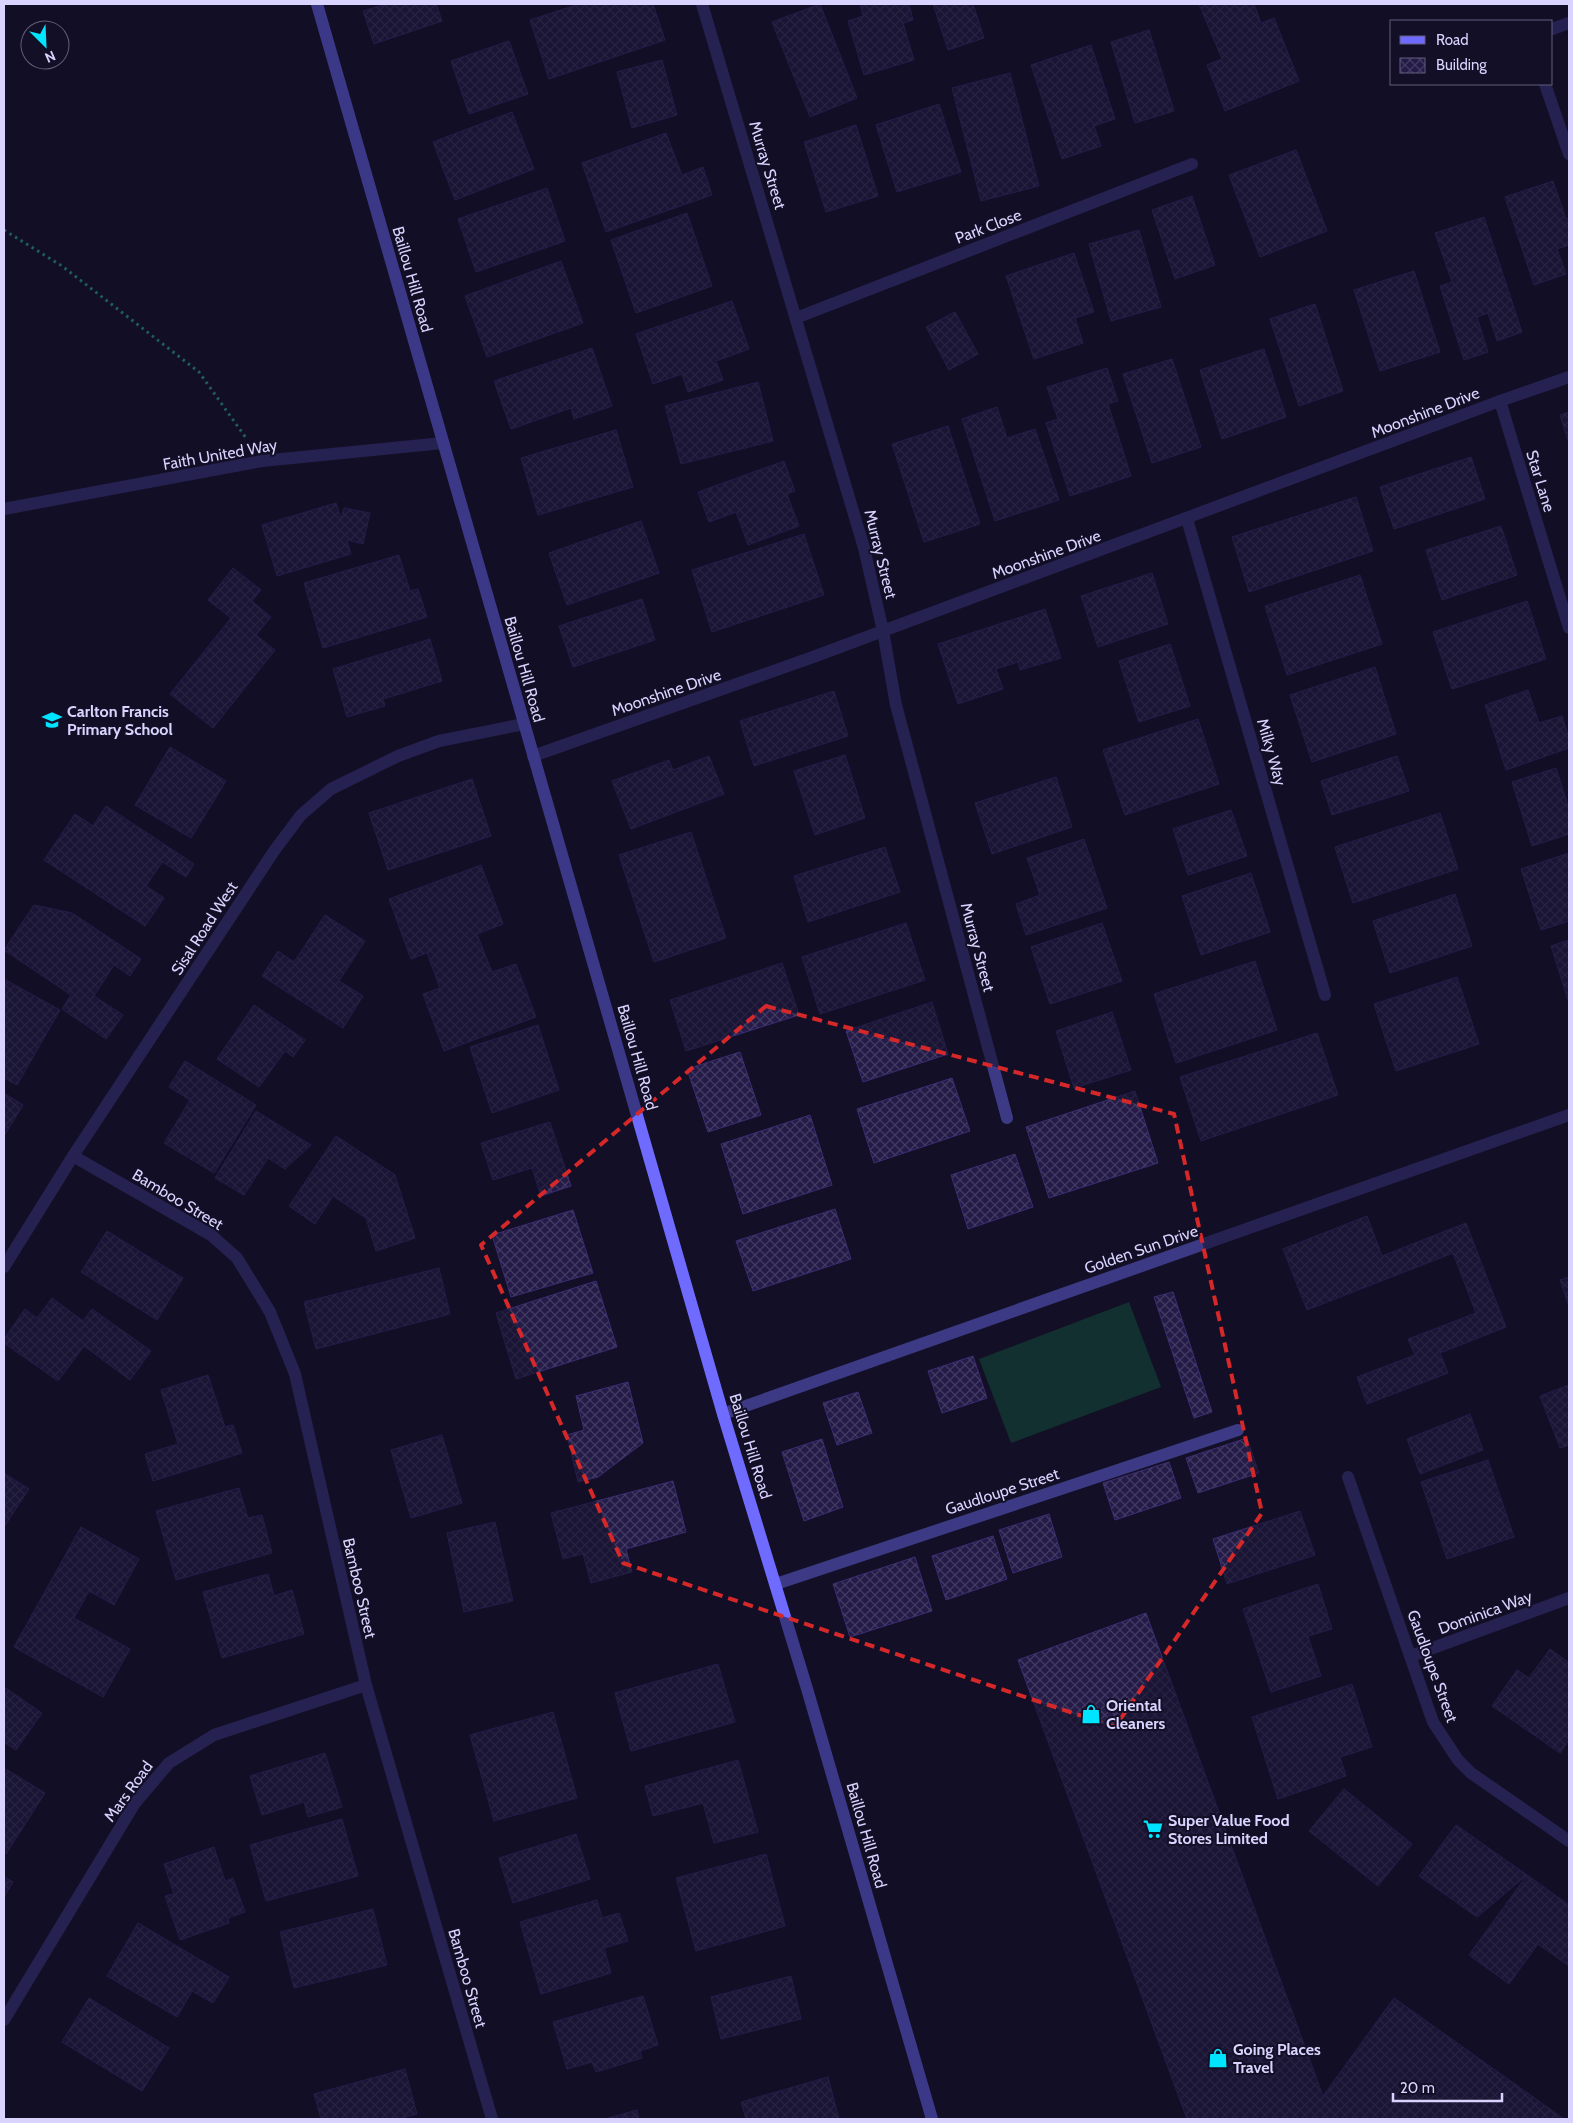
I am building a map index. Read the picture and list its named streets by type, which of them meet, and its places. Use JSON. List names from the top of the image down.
{
  "streets": {
    "main road": ["Baillou Hill Road"],
    "street": [
      "Murray Street",
      "Park Close",
      "Moonshine Drive",
      "Faith United Way",
      "Star Lane",
      "Milky Way",
      "Sisal Road West",
      "Bamboo Street",
      "Golden Sun Drive",
      "Gaudloupe Street",
      "Dominica Way",
      "Mars Road"
    ]
  },
  "crossings": [
    ["Murray Street", "Park Close"],
    ["Murray Street", "Moonshine Drive"],
    ["Baillou Hill Road", "Moonshine Drive"],
    ["Baillou Hill Road", "Faith United Way"],
    ["Baillou Hill Road", "Sisal Road West"],
    ["Baillou Hill Road", "Golden Sun Drive"],
    ["Baillou Hill Road", "Gaudloupe Street"],
    ["Moonshine Drive", "Star Lane"],
    ["Moonshine Drive", "Milky Way"],
    ["Sisal Road West", "Bamboo Street"],
    ["Bamboo Street", "Mars Road"],
    ["Gaudloupe Street", "Dominica Way"]
  ],
  "places": {
    "school or university": ["Carlton Francis Primary School"],
    "shop": ["Oriental Cleaners", "Going Places Travel"],
    "supermarket": ["Super Value Food Stores Limited"]
  },
  "legend": ["Road", "Building"],
  "scale_bar": "20 m",
  "north": "bottom right"
}
